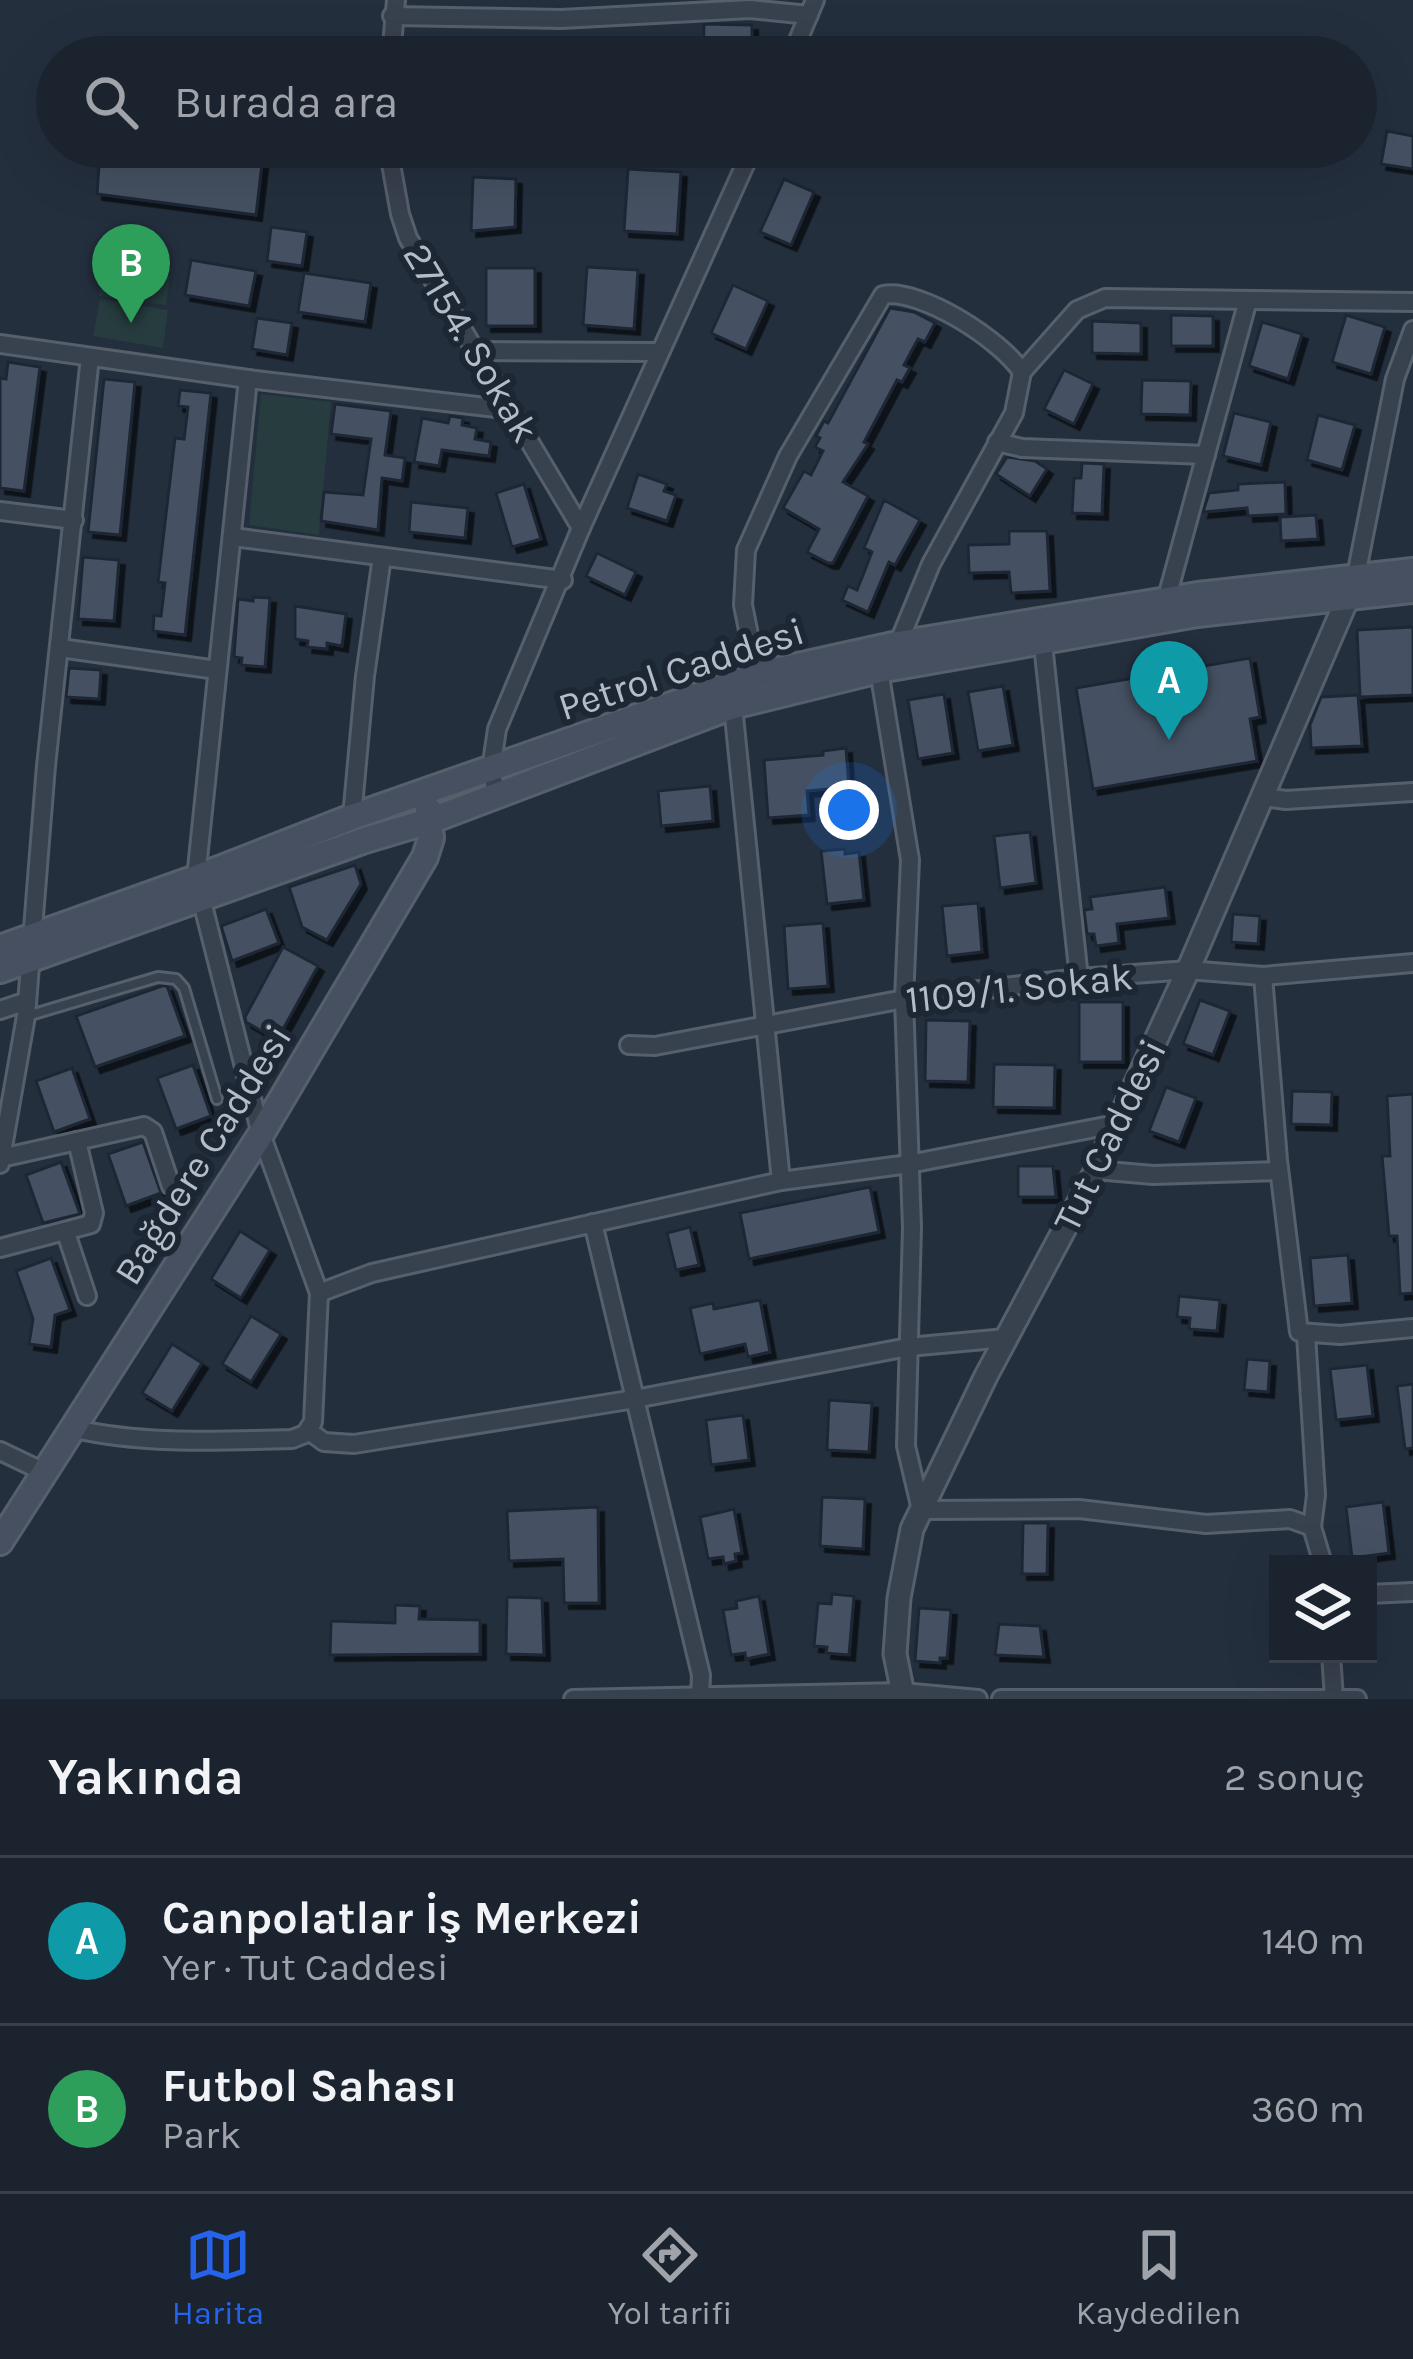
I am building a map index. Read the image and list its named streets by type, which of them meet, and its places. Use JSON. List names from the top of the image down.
{
  "streets": {
    "main road": ["Petrol Caddesi", "Bağdere Caddesi"],
    "street": ["27154. Sokak", "1109/1. Sokak", "Tut Caddesi"]
  },
  "crossings": [
    ["Petrol Caddesi", "Tut Caddesi"],
    ["1109/1. Sokak", "Tut Caddesi"]
  ],
  "page": {
    "search": "Burada ara",
    "pins": ["B", "A"],
    "heading": ["Yakında", "2 sonuç"],
    "list": [
      {
        "mark": "A",
        "name": "Canpolatlar İş Merkezi",
        "note": "Yer · Tut Caddesi",
        "value": "140 m"
      },
      {
        "mark": "B",
        "name": "Futbol Sahası",
        "note": "Park",
        "value": "360 m"
      }
    ],
    "nav": ["Harita", "Yol tarifi", "Kaydedilen"]
  }
}
